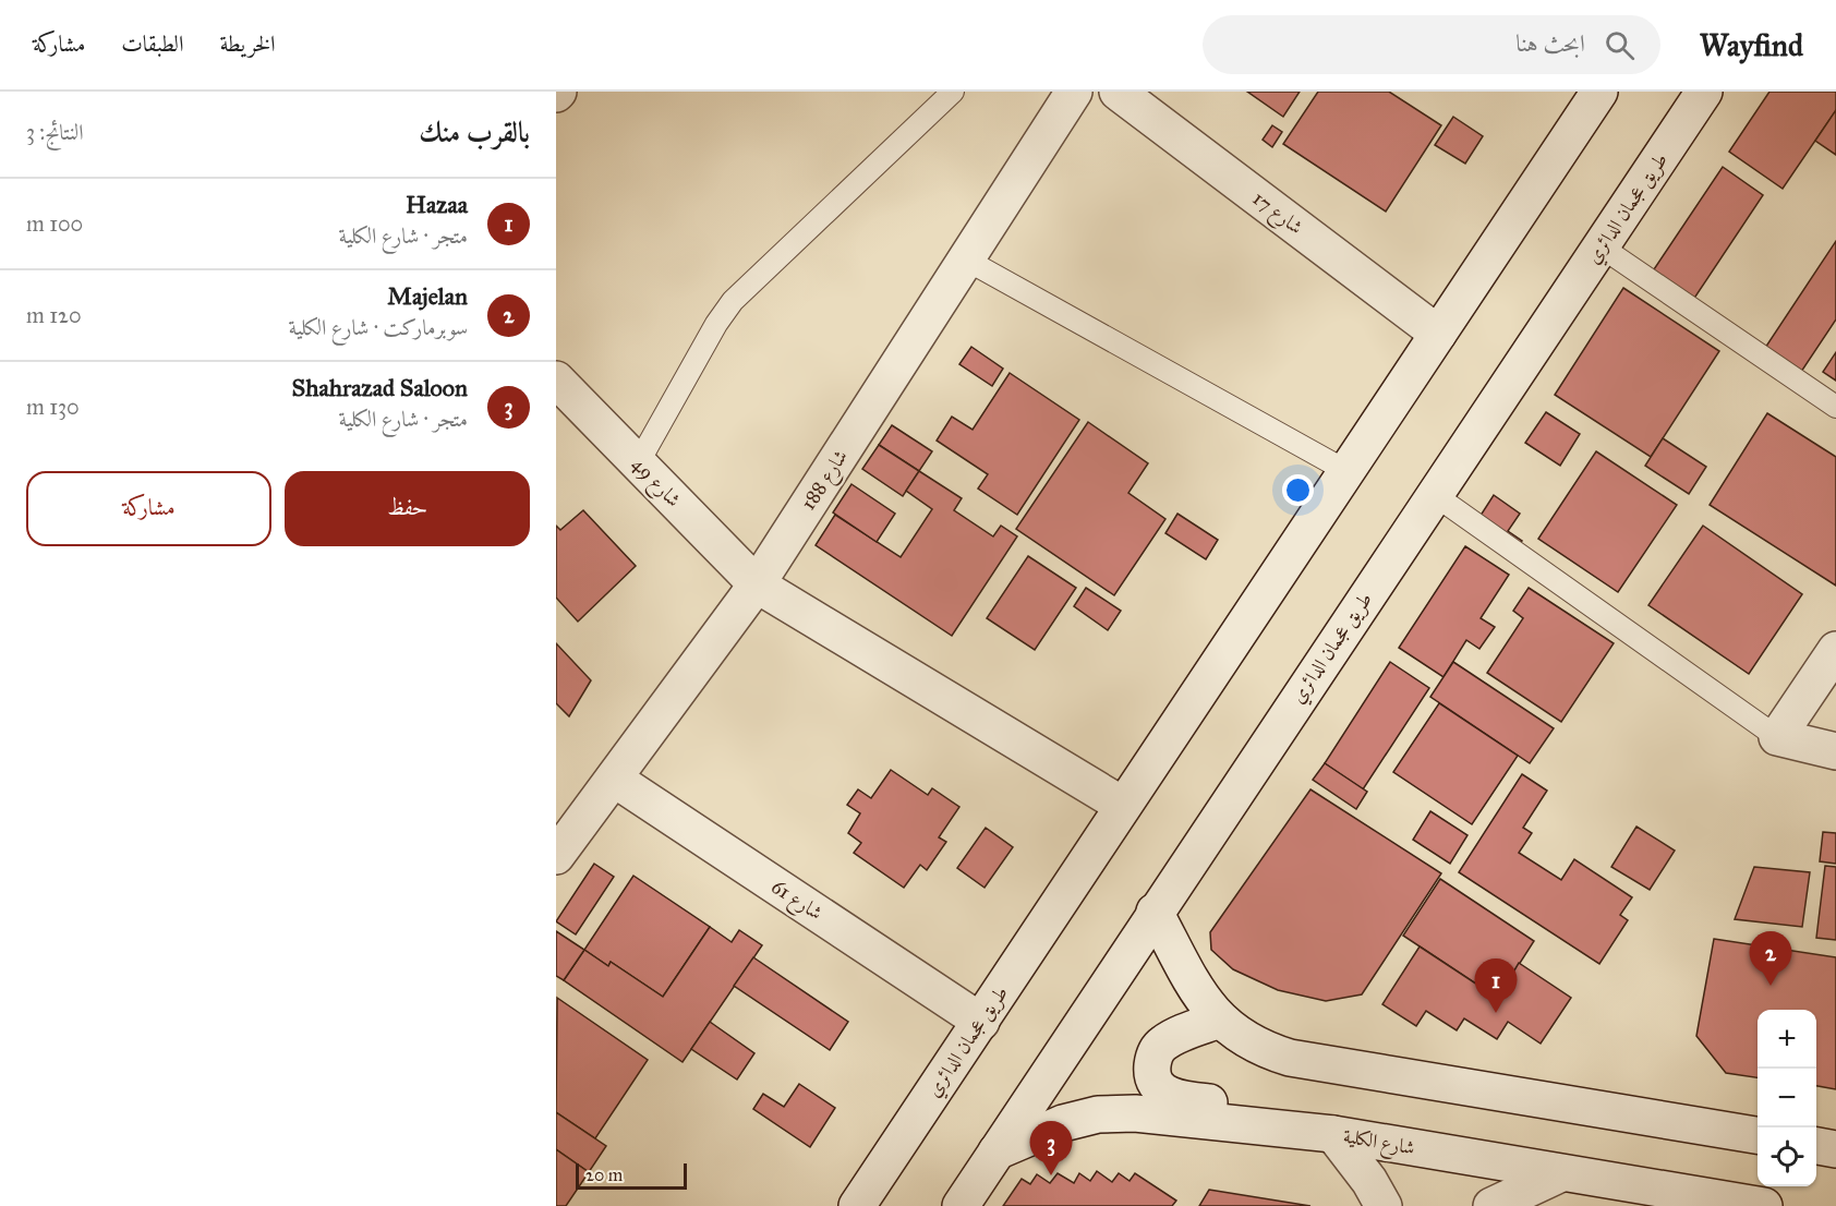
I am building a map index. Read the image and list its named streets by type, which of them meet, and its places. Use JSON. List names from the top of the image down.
{
  "streets": {
    "main road": [
      "طريق عجمان الدائري",
      "شارع 17",
      "شارع 188",
      "شارع 49",
      "شارع 61",
      "شارع الكلية"
    ]
  },
  "crossings": [
    ["طريق عجمان الدائري", "شارع 17"],
    ["طريق عجمان الدائري", "شارع 49"],
    ["طريق عجمان الدائري", "شارع 61"],
    ["طريق عجمان الدائري", "شارع الكلية"],
    ["شارع 188", "شارع 49"],
    ["شارع 188", "شارع 61"]
  ],
  "scale_bar": "20 m",
  "page": {
    "header": "Wayfind",
    "search": "ابحث هنا",
    "nav": ["الخريطة", "الطبقات", "مشاركة"],
    "heading": ["بالقرب منك", "النتائج: 3"],
    "list": [
      {
        "mark": "1",
        "name": "Hazaa",
        "note": "متجر · شارع الكلية",
        "value": "100 m"
      },
      {
        "mark": "2",
        "name": "Majelan",
        "note": "سوبرماركت · شارع الكلية",
        "value": "120 m"
      },
      {
        "mark": "3",
        "name": "Shahrazad Saloon",
        "note": "متجر · شارع الكلية",
        "value": "130 m"
      }
    ],
    "buttons": ["حفظ", "مشاركة"],
    "pins": ["2", "1", "3"],
    "map_buttons": ["+", "−"],
    "scale": "20 m"
  }
}
